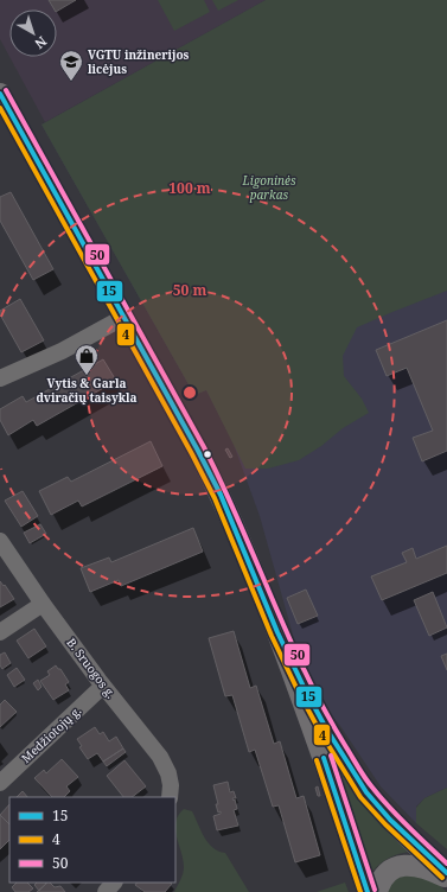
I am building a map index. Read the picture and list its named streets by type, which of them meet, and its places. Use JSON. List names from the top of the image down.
{
  "streets": {
    "street": ["B. Sruogos g.", "Medžiotojų g."]
  },
  "crossings": [
    ["B. Sruogos g.", "Medžiotojų g."]
  ],
  "parks": ["Ligoninės parkas"],
  "places": {
    "school or university": ["VGTU inžinerijos licėjus"],
    "shop": ["Vytis & Garla dviračių taisykla"]
  },
  "lines": ["transit line 50", "transit line 15", "transit line 4"],
  "legend": ["15", "4", "50"],
  "north": "bottom right",
  "rings": ["100 m", "50 m"]
}
